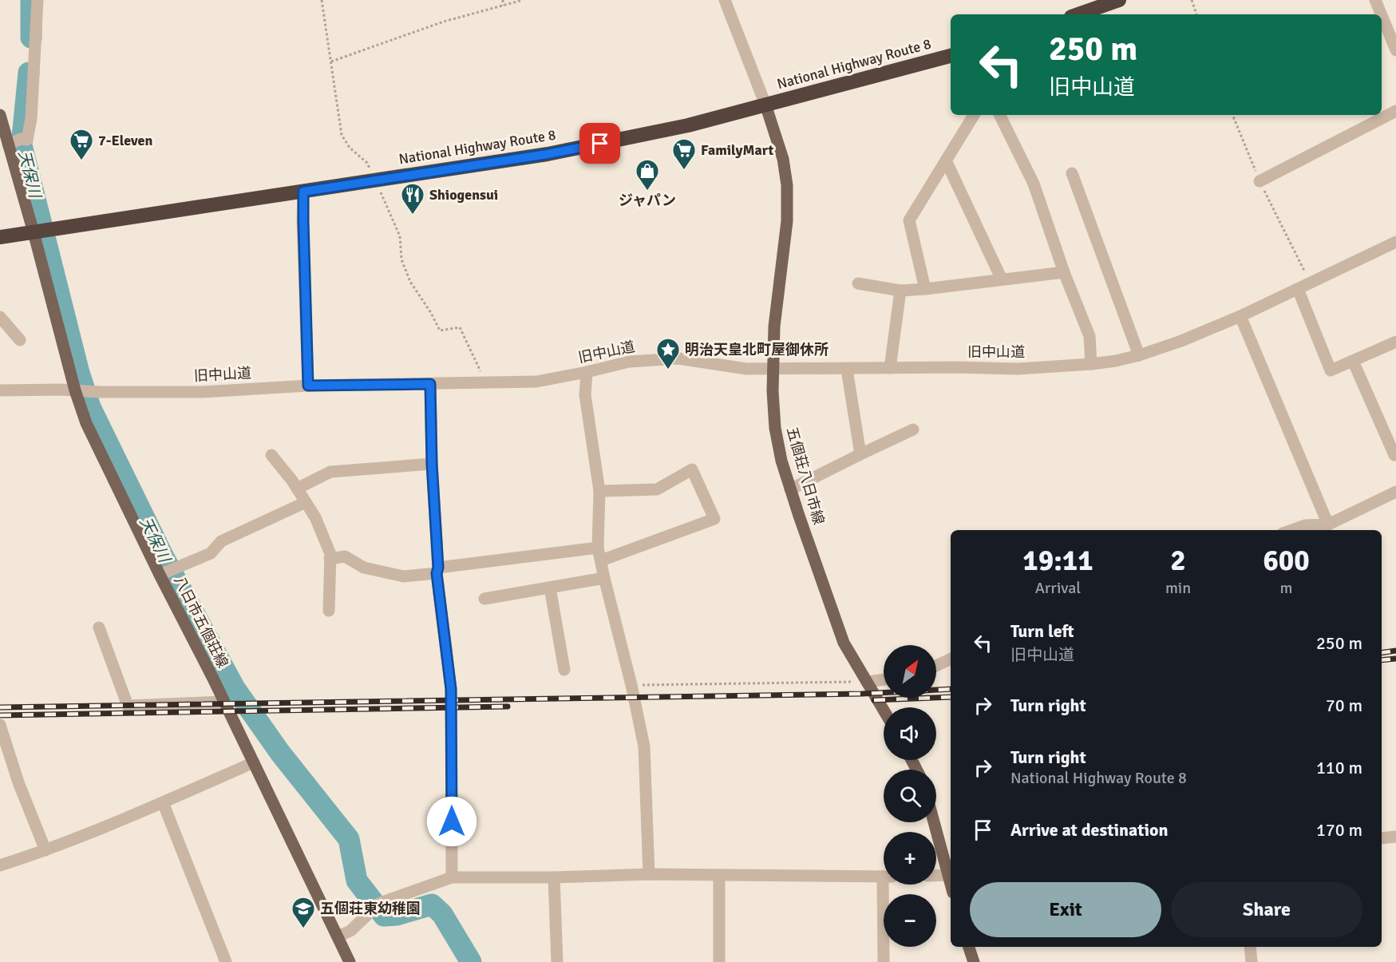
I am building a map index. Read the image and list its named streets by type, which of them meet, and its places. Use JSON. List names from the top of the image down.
{
  "streets": {
    "highway": ["National Highway Route 8"],
    "main road": ["五個荘八日市線", "八日市五個荘線"],
    "street": ["旧中山道"]
  },
  "crossings": [
    ["National Highway Route 8", "五個荘八日市線"],
    ["National Highway Route 8", "八日市五個荘線"],
    ["旧中山道", "五個荘八日市線"],
    ["旧中山道", "八日市五個荘線"]
  ],
  "water": ["天保川"],
  "places": {
    "supermarket": ["7-Eleven", "FamilyMart"],
    "shop": ["ジャパン"],
    "restaurant": ["Shiogensui"],
    "place": ["明治天皇北町屋御休所"],
    "school or university": ["五個荘東幼稚園"]
  },
  "north": "top right",
  "page": {
    "turn": ["250 m", "旧中山道"],
    "eta": [
      "19:11",
      "Arrival",
      "2",
      "min",
      "600",
      "m"
    ],
    "list": [
      {
        "name": "Turn left",
        "note": "旧中山道",
        "value": "250 m"
      },
      {
        "name": "Turn right",
        "value": "70 m"
      },
      {
        "name": "Turn right",
        "note": "National Highway Route 8",
        "value": "110 m"
      },
      {
        "name": "Arrive at destination",
        "value": "170 m"
      }
    ],
    "map_buttons": ["+", "−"],
    "buttons": ["Exit", "Share"]
  }
}
